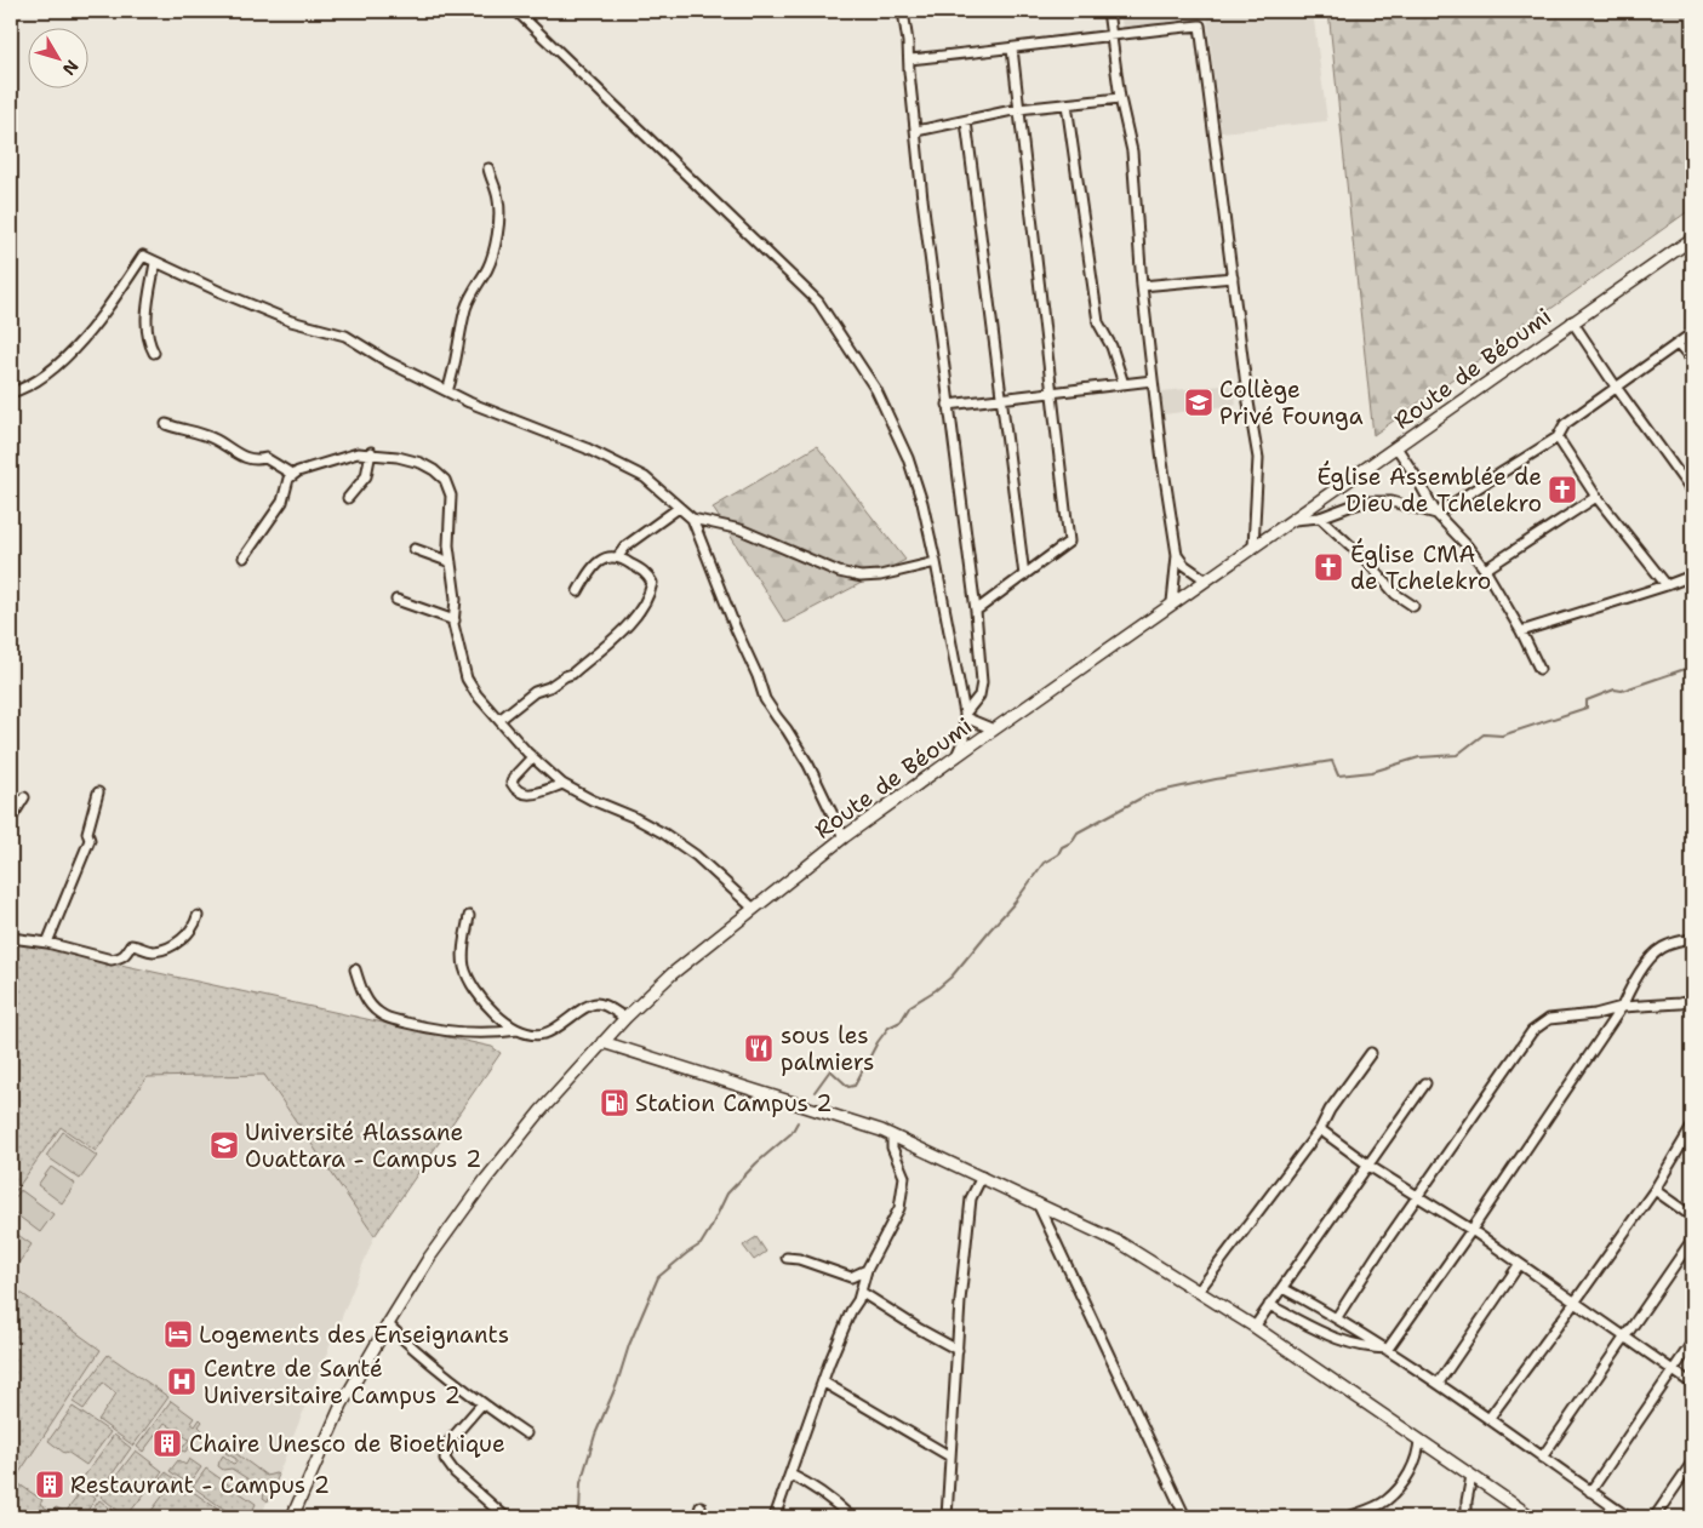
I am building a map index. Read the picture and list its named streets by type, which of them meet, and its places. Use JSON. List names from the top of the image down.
{
  "streets": {
    "main road": ["Route de Béoumi"]
  },
  "places": {
    "school or university": ["Collège Privé Founga", "Université Alassane Ouattara - Campus 2"],
    "church": ["Église Assemblée de Dieu de Tchelekro", "Église CMA de Tchelekro"],
    "restaurant": ["sous les palmiers"],
    "fuel station": ["Station Campus 2"],
    "hotel": ["Logements des Enseignants"],
    "hospital": ["Centre de Santé Universitaire Campus 2"],
    "building": ["Chaire Unesco de Bioethique", "Restaurant - Campus 2"]
  },
  "north": "bottom right"
}
